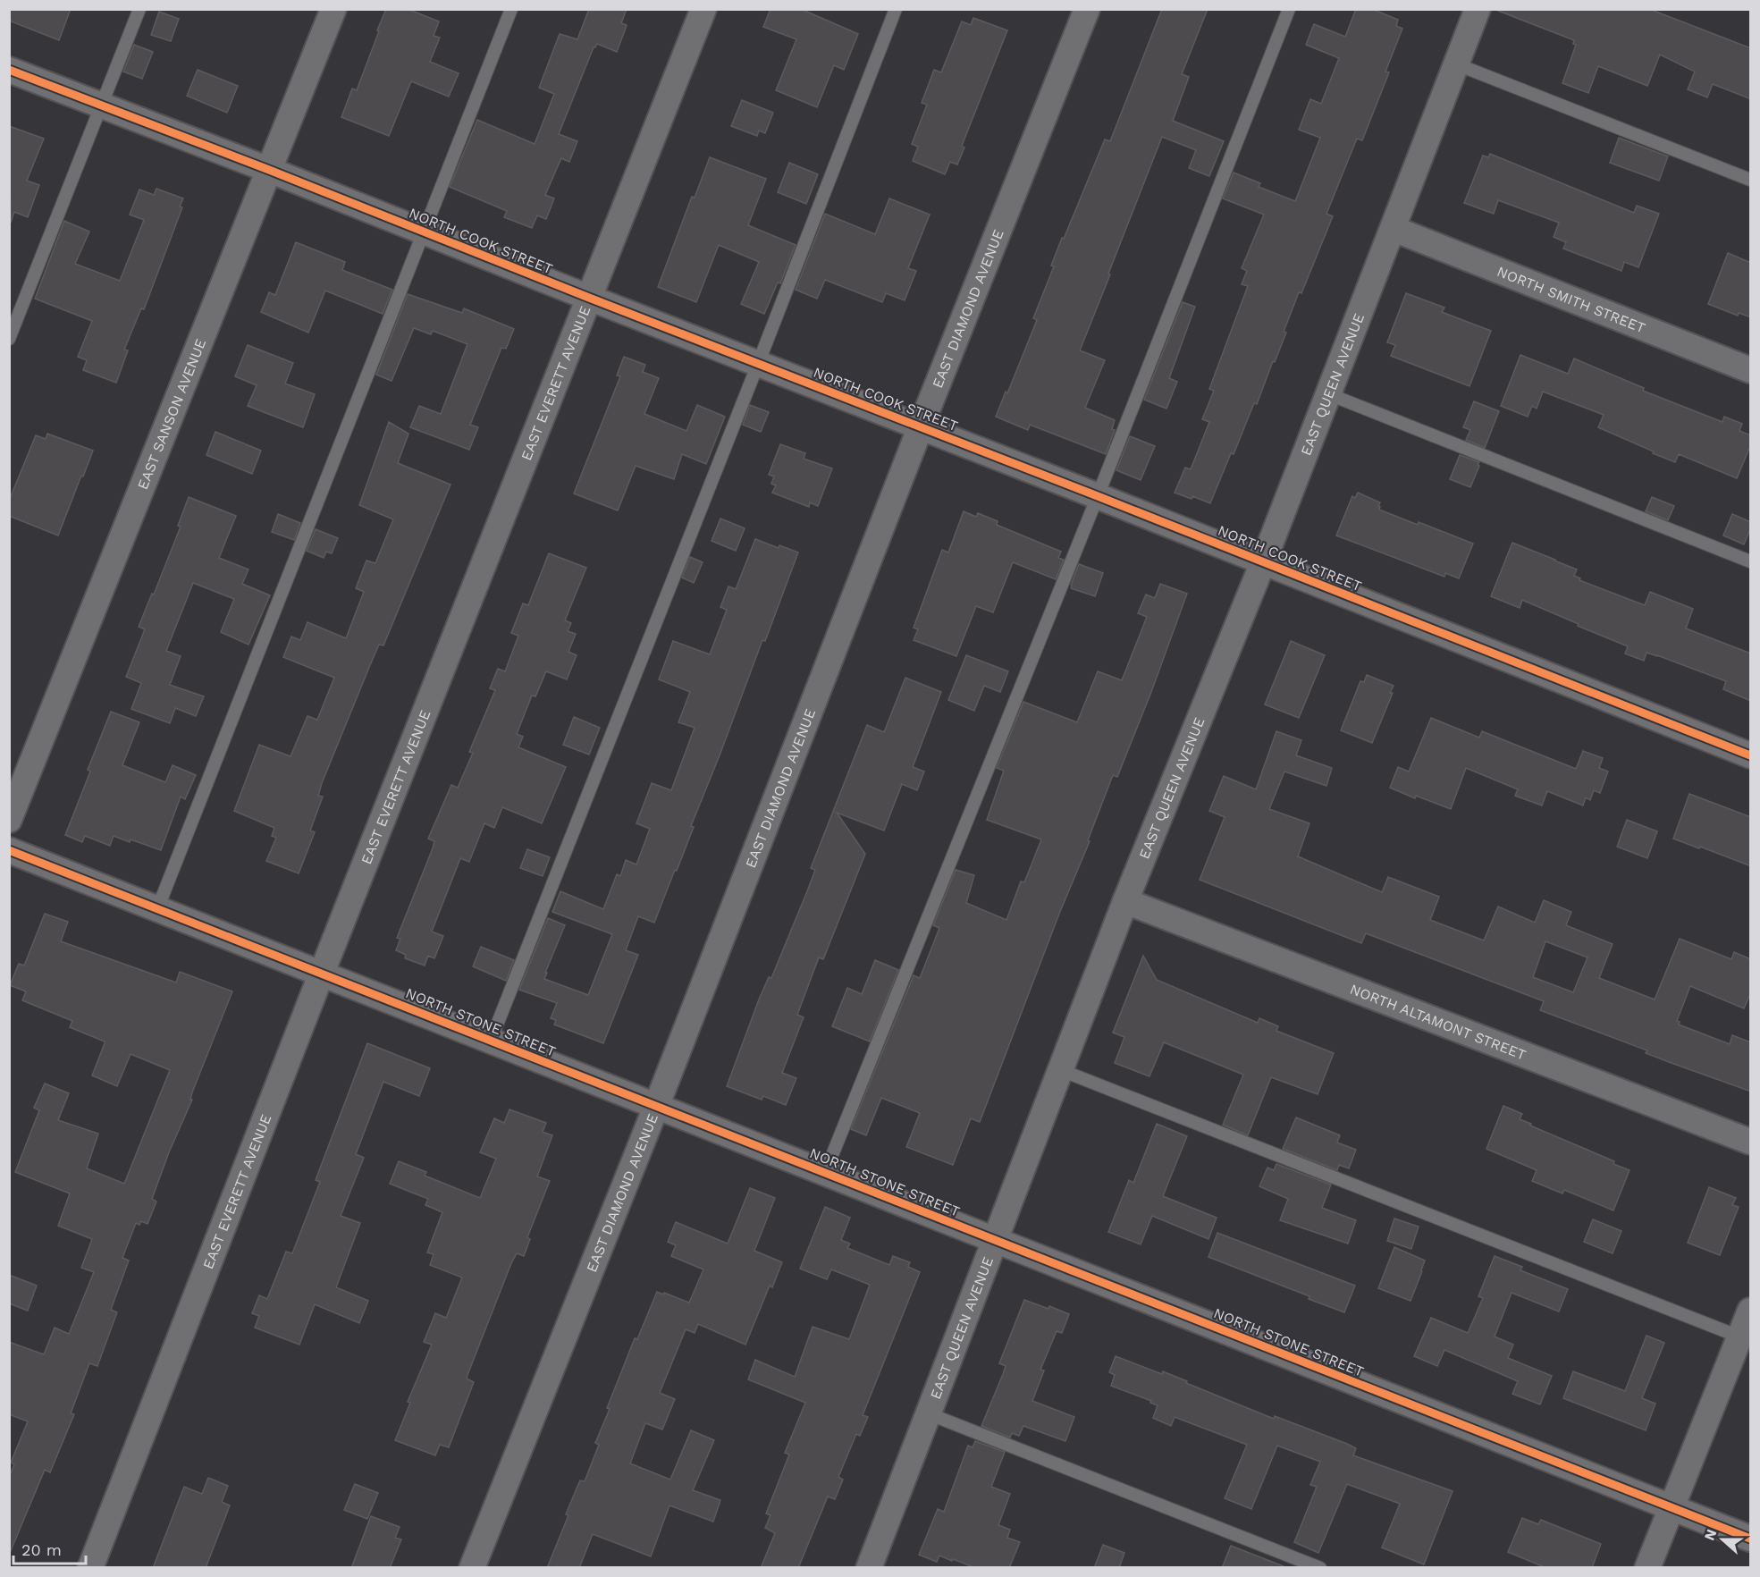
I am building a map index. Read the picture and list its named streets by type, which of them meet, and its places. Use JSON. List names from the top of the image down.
{
  "streets": {
    "street": [
      "NORTH COOK STREET",
      "NORTH SMITH STREET",
      "EAST DIAMOND AVENUE",
      "EAST EVERETT AVENUE",
      "EAST QUEEN AVENUE",
      "EAST SANSON AVENUE",
      "NORTH STONE STREET",
      "NORTH ALTAMONT STREET"
    ]
  },
  "crossings": [
    ["NORTH COOK STREET", "EAST DIAMOND AVENUE"],
    ["NORTH COOK STREET", "EAST EVERETT AVENUE"],
    ["NORTH COOK STREET", "EAST QUEEN AVENUE"],
    ["NORTH COOK STREET", "EAST SANSON AVENUE"],
    ["NORTH SMITH STREET", "EAST QUEEN AVENUE"],
    ["EAST DIAMOND AVENUE", "NORTH STONE STREET"],
    ["EAST EVERETT AVENUE", "NORTH STONE STREET"],
    ["EAST QUEEN AVENUE", "NORTH STONE STREET"],
    ["EAST QUEEN AVENUE", "NORTH ALTAMONT STREET"]
  ],
  "scale_bar": "20 m",
  "north": "left"
}
